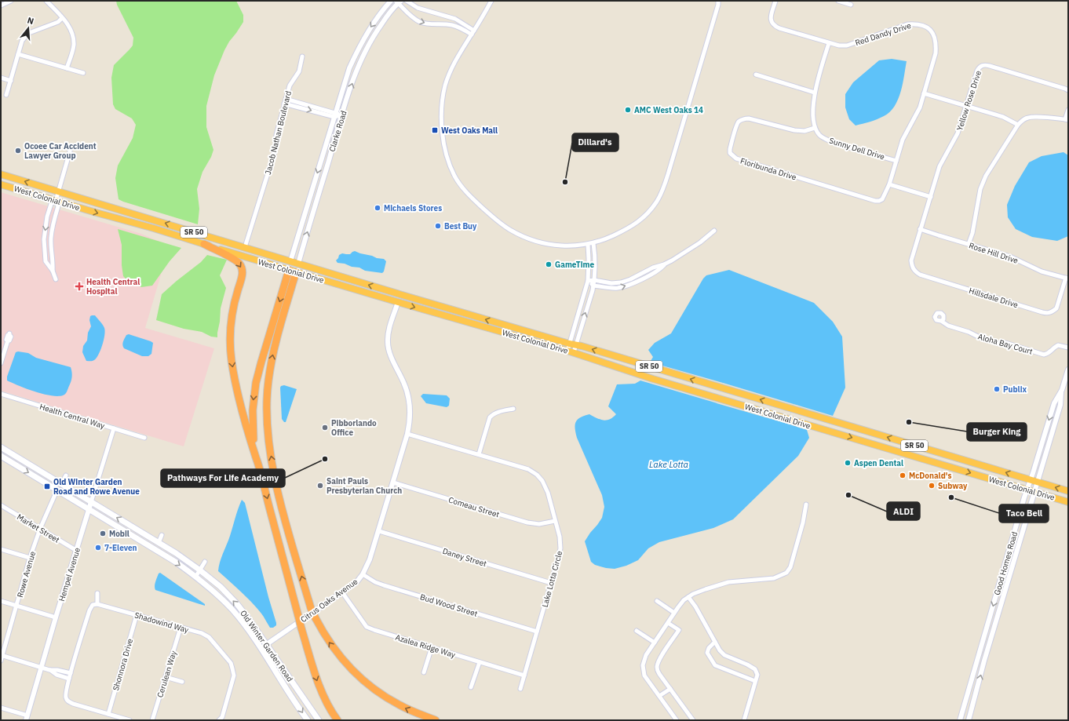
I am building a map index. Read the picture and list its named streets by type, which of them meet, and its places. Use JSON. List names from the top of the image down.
{
  "streets": {
    "highway": ["Clarke Road", "West Colonial Drive", "SR 50"],
    "main road": ["Old Winter Garden Road"],
    "street": [
      "Red Dandy Drive",
      "Yellow Rose Drive",
      "Jacob Nathan Boulevard",
      "Sunny Dell Drive",
      "Floribunda Drive",
      "Rose Hill Drive",
      "Hillsdale Drive",
      "Aloha Bay Court",
      "Health Central Way",
      "Comeau Street",
      "Market Street",
      "Daney Street",
      "Good Homes Road",
      "Rowe Avenue",
      "Hempel Avenue",
      "Lake Lotta Circle",
      "Citrus Oaks Avenue",
      "Bud Wood Street",
      "Shadowind Way",
      "Azalea Ridge Way",
      "Shonnora Drive",
      "Cerulean Way"
    ]
  },
  "crossings": [
    ["Red Dandy Drive", "Sunny Dell Drive"],
    ["Red Dandy Drive", "Floribunda Drive"],
    ["Yellow Rose Drive", "Rose Hill Drive"],
    ["Yellow Rose Drive", "Hillsdale Drive"],
    ["Clarke Road", "West Colonial Drive"],
    ["Jacob Nathan Boulevard", "West Colonial Drive"],
    ["Sunny Dell Drive", "Floribunda Drive"],
    ["West Colonial Drive", "Good Homes Road"],
    ["West Colonial Drive", "Citrus Oaks Avenue"],
    ["Rose Hill Drive", "Hillsdale Drive"],
    ["Health Central Way", "Hempel Avenue"],
    ["Comeau Street", "Lake Lotta Circle"],
    ["Comeau Street", "Citrus Oaks Avenue"],
    ["Market Street", "Rowe Avenue"],
    ["Market Street", "Hempel Avenue"],
    ["Daney Street", "Lake Lotta Circle"],
    ["Daney Street", "Citrus Oaks Avenue"],
    ["Rowe Avenue", "Old Winter Garden Road"],
    ["Hempel Avenue", "Old Winter Garden Road"],
    ["Lake Lotta Circle", "Citrus Oaks Avenue"],
    ["Lake Lotta Circle", "Bud Wood Street"],
    ["Lake Lotta Circle", "Azalea Ridge Way"],
    ["Citrus Oaks Avenue", "Bud Wood Street"],
    ["Citrus Oaks Avenue", "Old Winter Garden Road"],
    ["Citrus Oaks Avenue", "Azalea Ridge Way"],
    ["Shadowind Way", "Shonnora Drive"],
    ["Shadowind Way", "Cerulean Way"]
  ],
  "water": ["Lake Lotta"],
  "places": {
    "other": [
      "AMC West Oaks 14",
      "Ocoee Car Accident Lawyer Group",
      "Dillard's",
      "Michaels Stores",
      "Best Buy",
      "GameTime",
      "Publix",
      "Burger King",
      "Pibborlando Office",
      "Pathways For Life Academy",
      "Aspen Dental",
      "McDonald's",
      "Saint Pauls Presbyterian Church",
      "Subway",
      "ALDI",
      "Taco Bell",
      "Mobil",
      "7-Eleven"
    ],
    "transit": ["West Oaks Mall", "Old Winter Garden Road and Rowe Avenue"],
    "health": ["Health Central Hospital"]
  },
  "north": "top"
}
